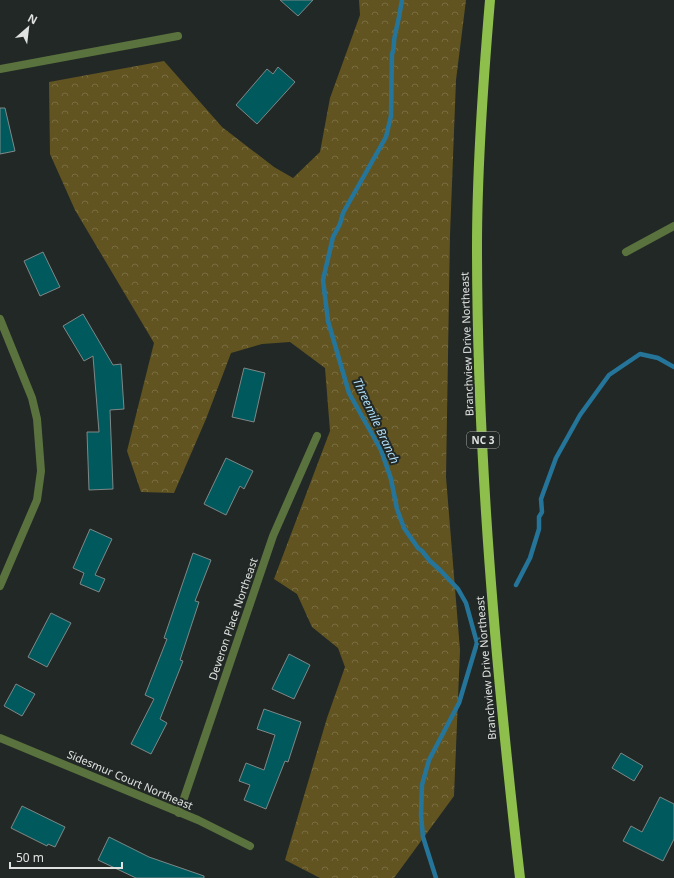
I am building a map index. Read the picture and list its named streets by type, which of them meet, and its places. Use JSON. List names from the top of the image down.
{
  "streets": {
    "main road": ["Branchview Drive Northeast", "NC 3"],
    "street": ["Deveron Place Northeast", "Sidesmur Court Northeast"]
  },
  "crossings": [
    ["Deveron Place Northeast", "Sidesmur Court Northeast"]
  ],
  "water": ["Threemile Branch"],
  "scale_bar": "50 m",
  "north": "top right"
}
